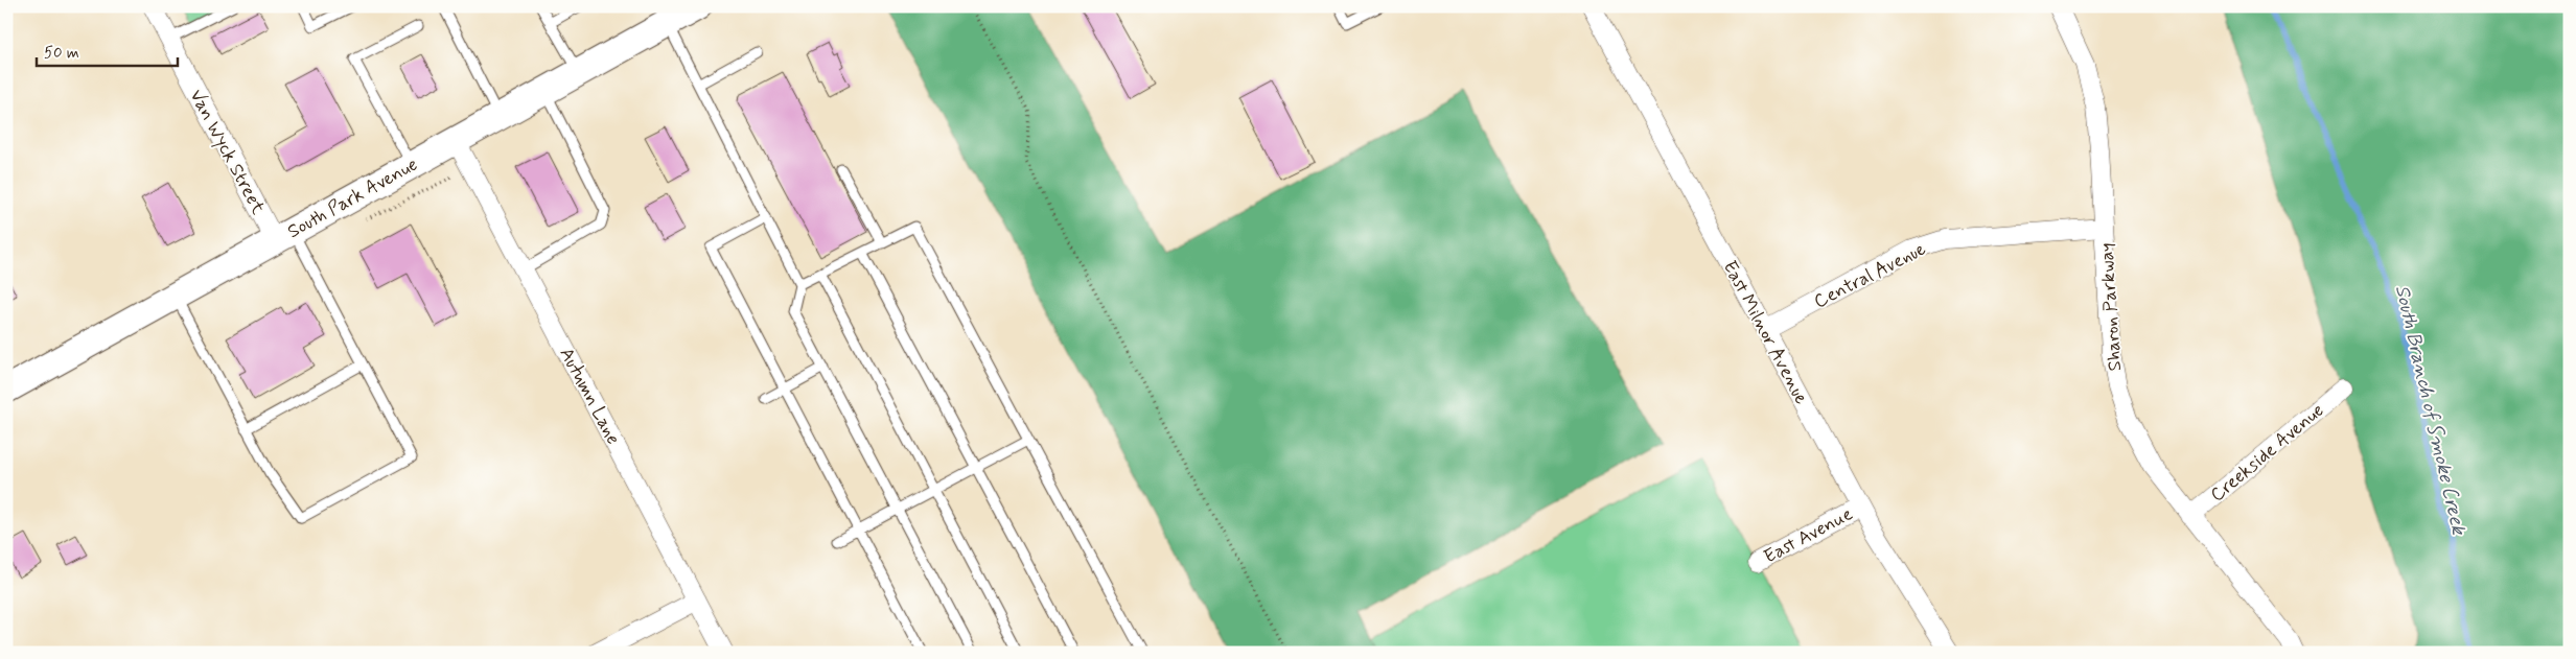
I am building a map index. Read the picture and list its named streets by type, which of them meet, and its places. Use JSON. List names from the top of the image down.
{
  "streets": {
    "main road": ["South Park Avenue"],
    "street": [
      "Van Wyck Street",
      "Central Avenue",
      "Sharon Parkway",
      "East Milnor Avenue",
      "Autumn Lane",
      "Creekside Avenue",
      "East Avenue"
    ]
  },
  "crossings": [
    ["Van Wyck Street", "South Park Avenue"],
    ["South Park Avenue", "Autumn Lane"],
    ["Central Avenue", "Sharon Parkway"],
    ["Central Avenue", "East Milnor Avenue"],
    ["Sharon Parkway", "Creekside Avenue"],
    ["East Milnor Avenue", "East Avenue"]
  ],
  "water": ["South Branch of Smoke Creek"],
  "scale_bar": "50 m"
}
